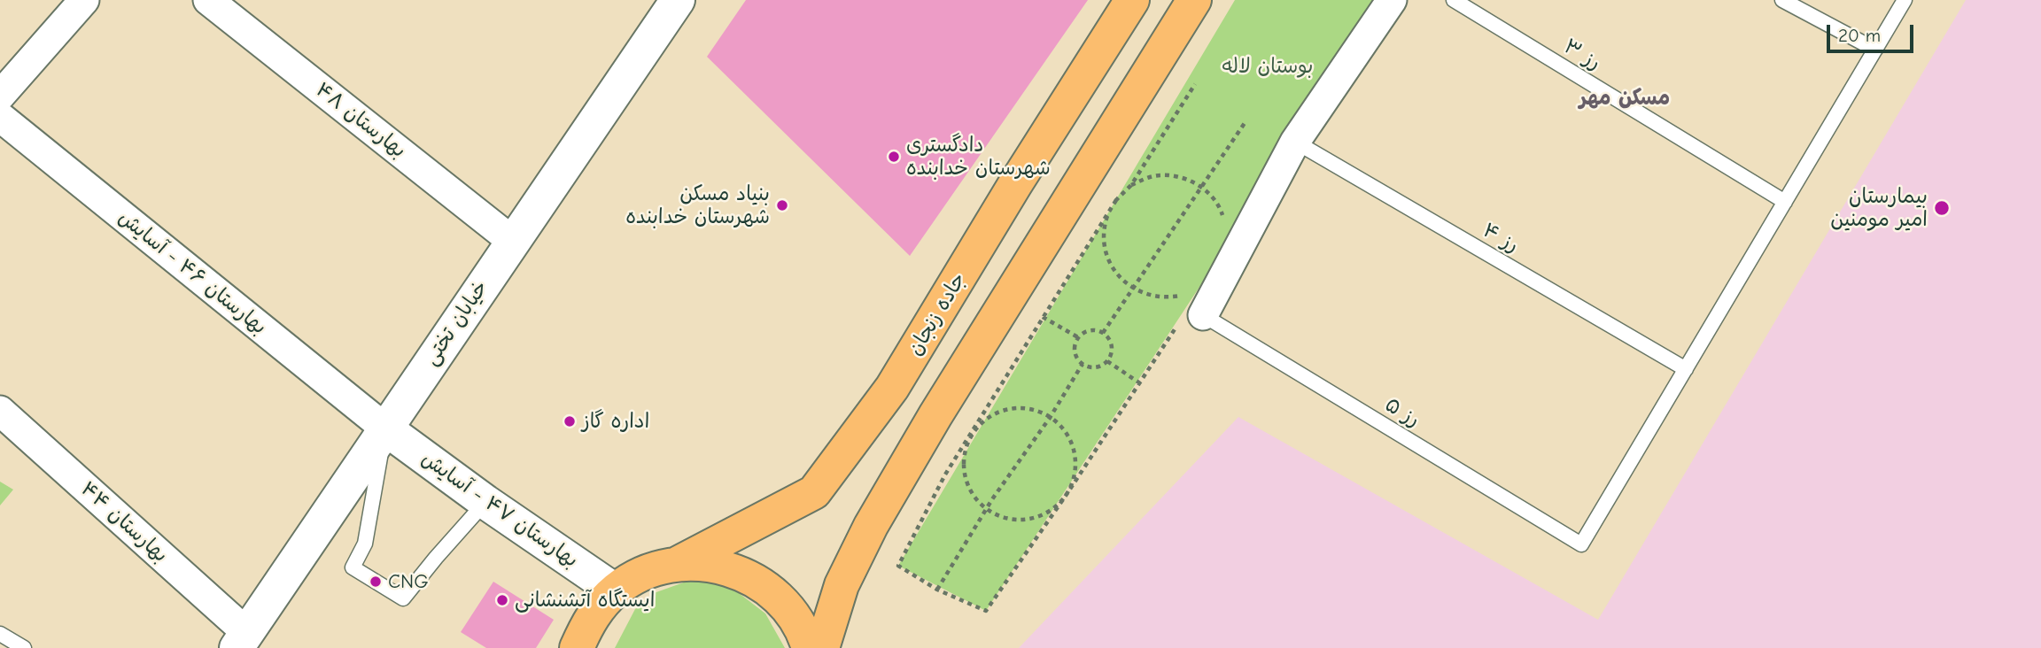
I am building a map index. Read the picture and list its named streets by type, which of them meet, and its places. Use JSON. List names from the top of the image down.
{
  "streets": {
    "main road": ["جاده زنجان"],
    "street": [
      "بهارستان ۴۸",
      "بهارستان ۴۶ - آسایش",
      "خیابان تختی",
      "بهارستان ۴۷ - آسایش",
      "بهارستان ۴۴"
    ],
    "lane": ["رز ۳", "رز ۴", "رز ۵"]
  },
  "crossings": [
    ["بهارستان ۴۸", "خیابان تختی"],
    ["رز ۴", "رز ۵"],
    ["بهارستان ۴۶ - آسایش", "خیابان تختی"],
    ["بهارستان ۴۶ - آسایش", "بهارستان ۴۷ - آسایش"],
    ["خیابان تختی", "بهارستان ۴۷ - آسایش"],
    ["خیابان تختی", "بهارستان ۴۴"]
  ],
  "districts": ["مسکن مهر"],
  "parks": ["بوستان لاله"],
  "places": [
    "دادگستری شهرستان خدابنده",
    "بنیاد مسکن شهرستان خدابنده",
    "بیمارستان امیر مومنین",
    "اداره گاز",
    "CNG",
    "ایستگاه آتشنشانی"
  ],
  "scale_bar": "20 m"
}
